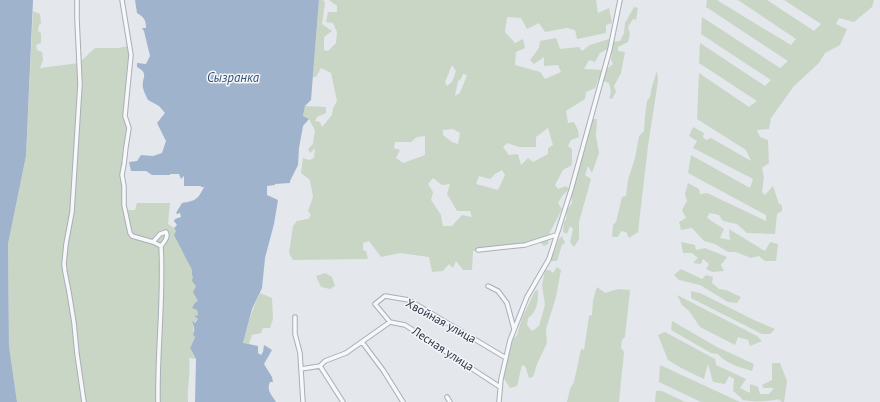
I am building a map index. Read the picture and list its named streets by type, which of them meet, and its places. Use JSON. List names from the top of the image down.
{
  "streets": {
    "street": ["Хвойная улица", "Лесная улица"]
  },
  "crossings": [
    ["Хвойная улица", "Лесная улица"]
  ],
  "water": ["Сызранка"]
}
